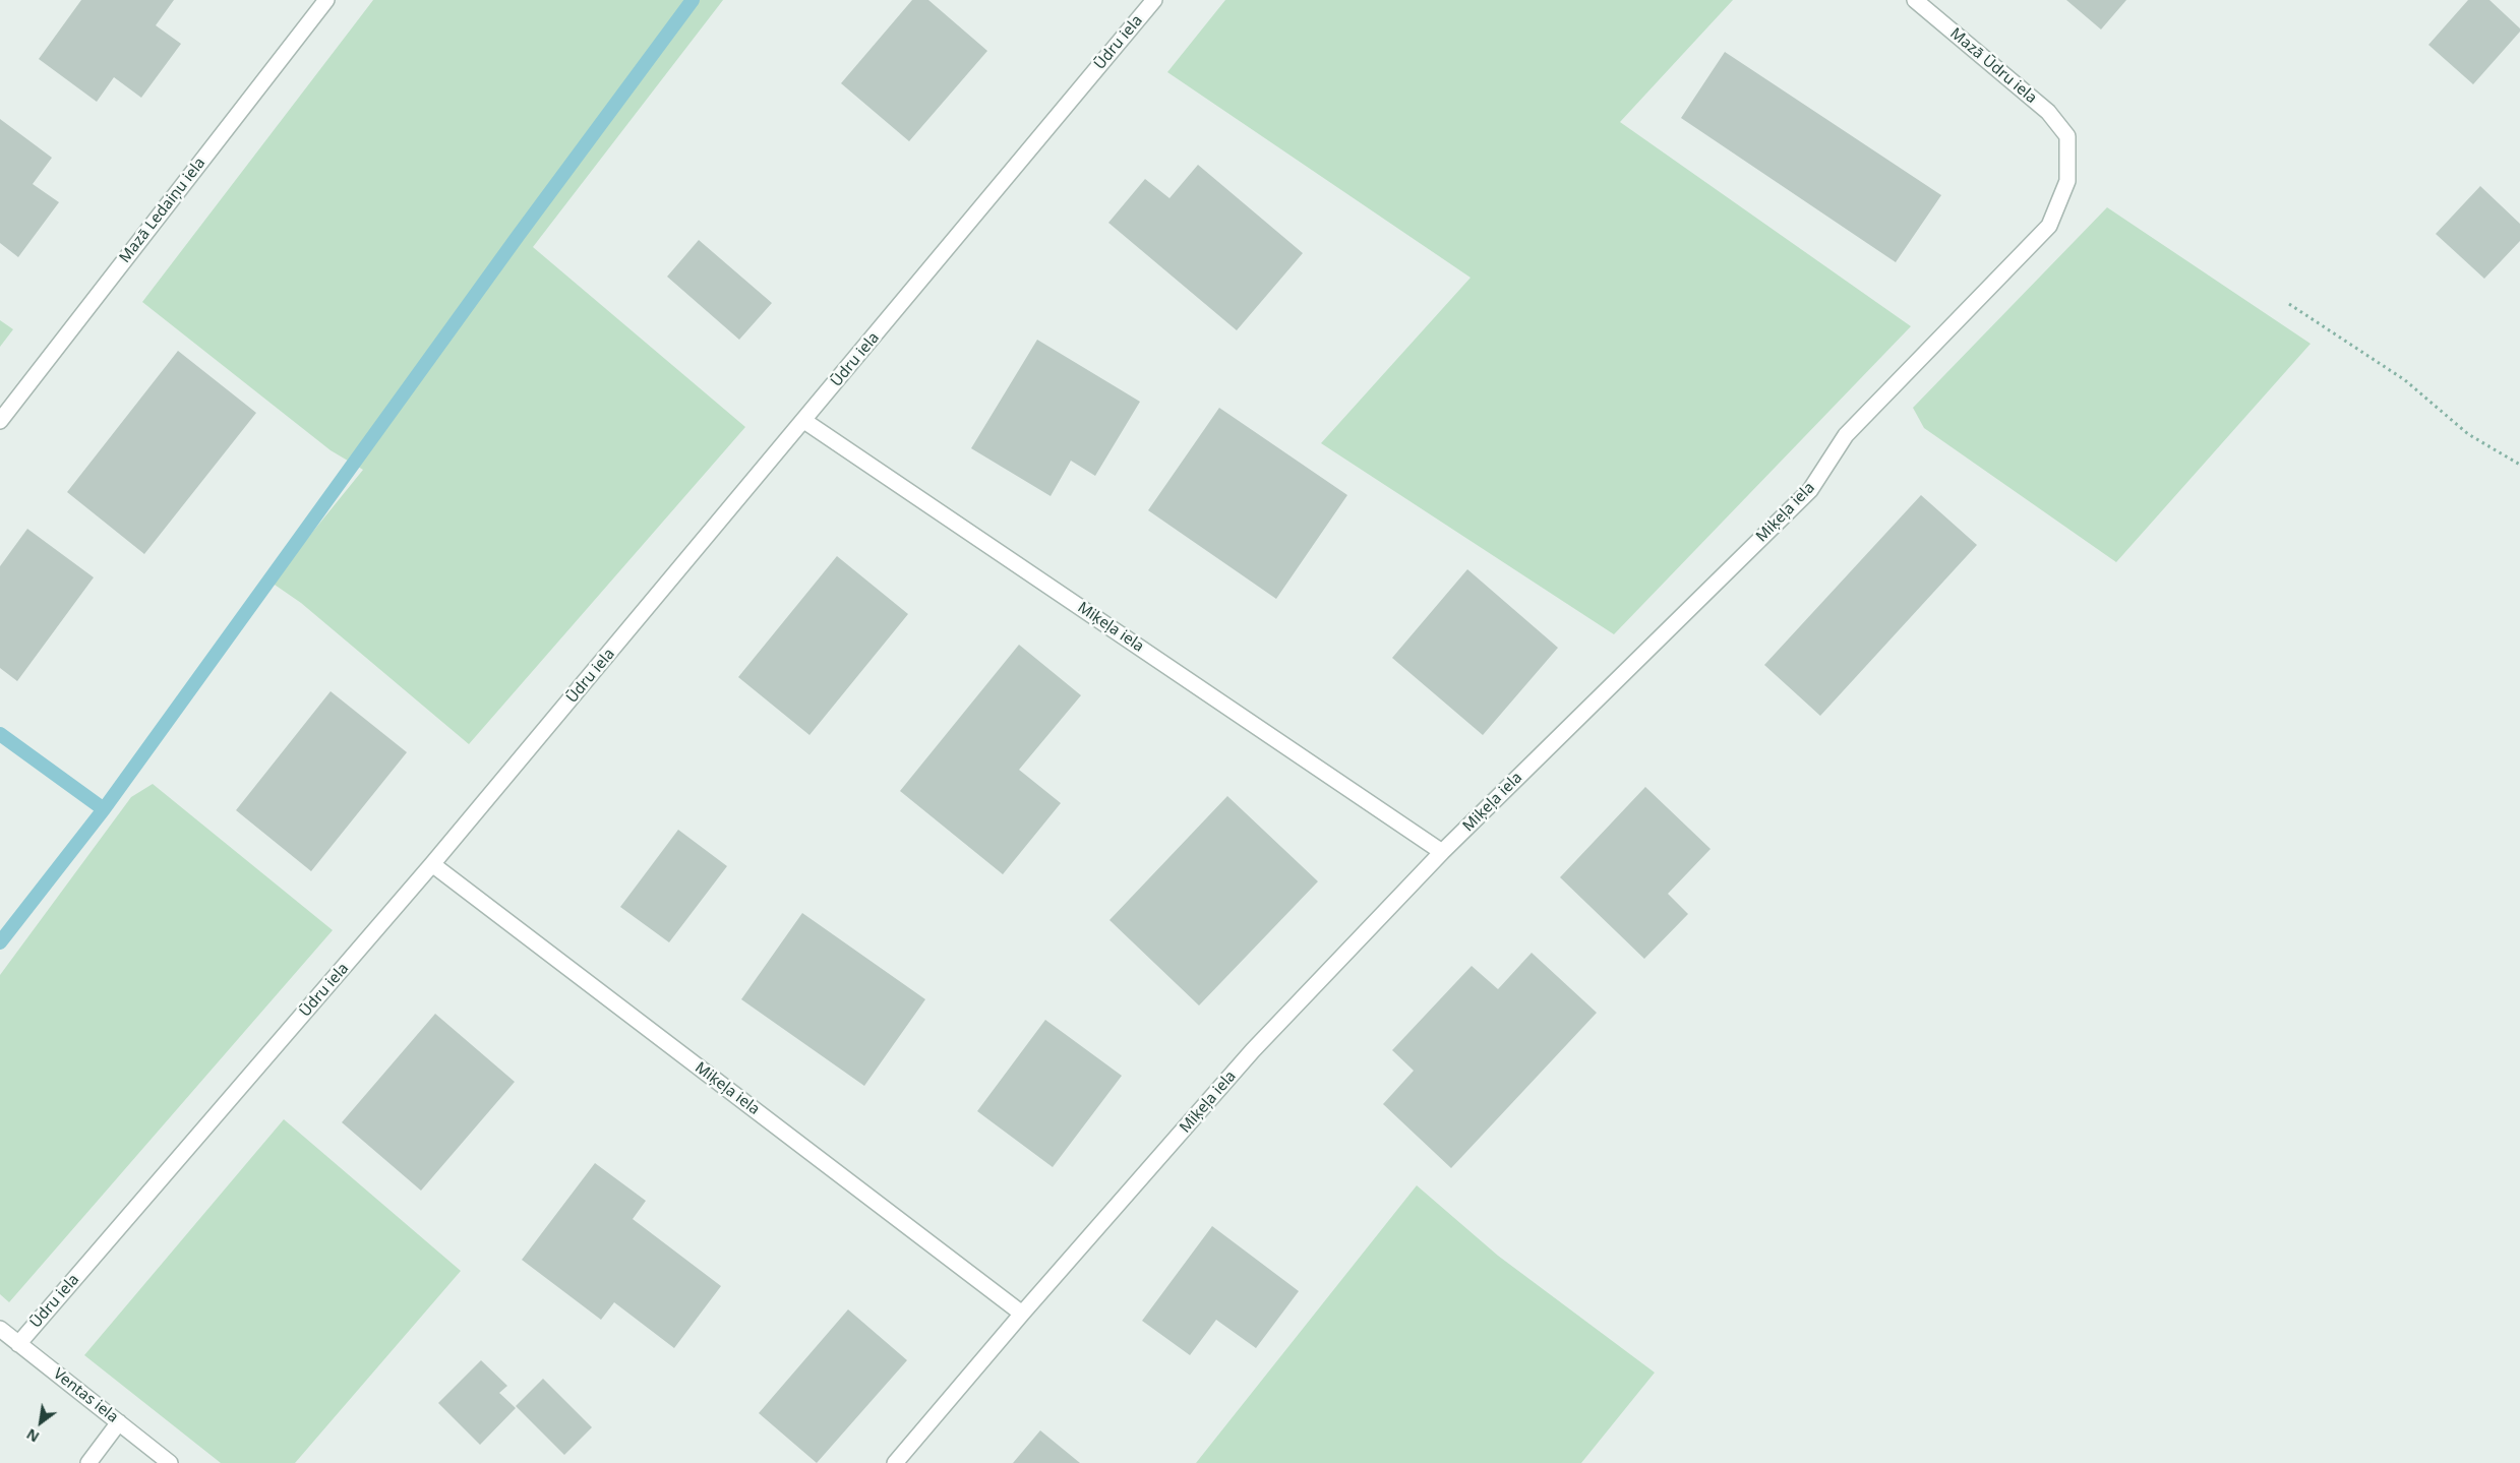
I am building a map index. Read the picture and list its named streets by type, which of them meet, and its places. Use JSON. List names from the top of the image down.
{
  "streets": {
    "street": [
      "Ūdru iela",
      "Mazā Ūdru iela",
      "Mazā Ledaiņu iela",
      "Miķeļa iela",
      "Ventas iela"
    ]
  },
  "crossings": [
    ["Ūdru iela", "Miķeļa iela"],
    ["Ūdru iela", "Ventas iela"],
    ["Mazā Ūdru iela", "Miķeļa iela"]
  ],
  "north": "bottom left"
}
